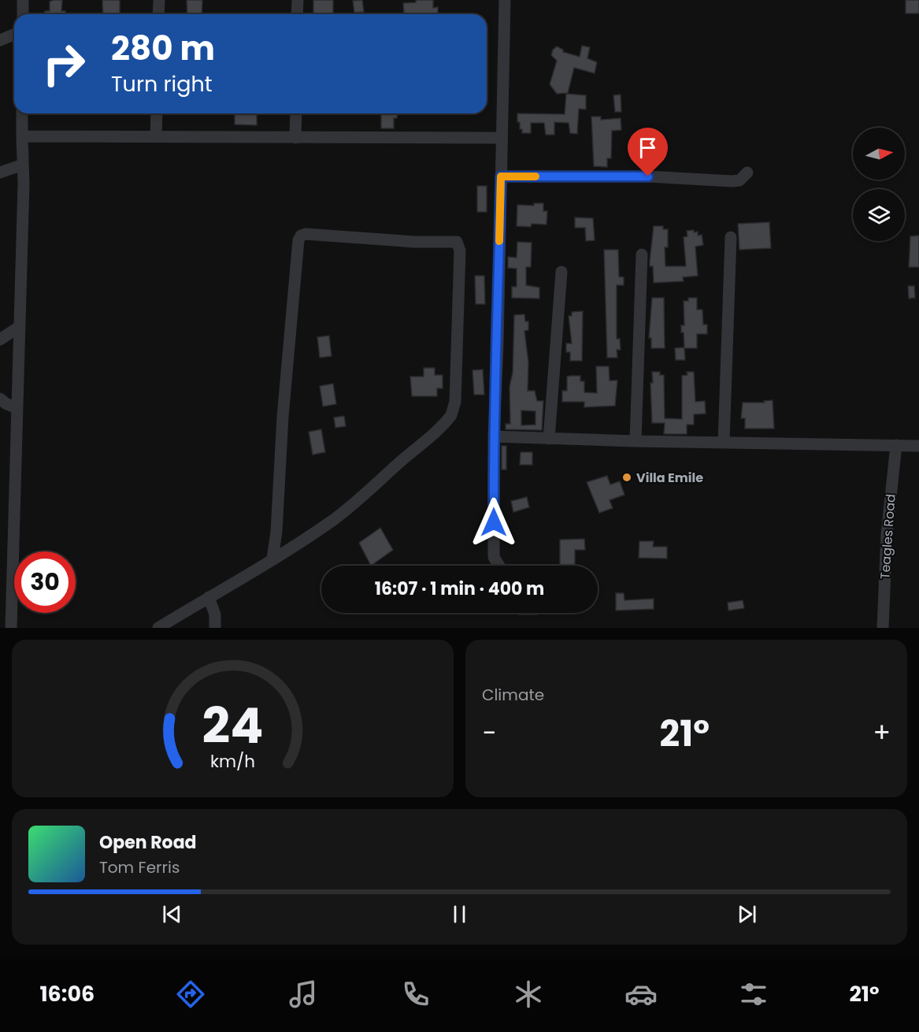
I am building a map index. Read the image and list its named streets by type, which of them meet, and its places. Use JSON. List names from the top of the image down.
{
  "streets": {
    "street": ["Teagles Road"]
  },
  "places": ["Villa Emile"],
  "north": "right",
  "page": {
    "turn": ["280 m", "Turn right"],
    "limit": "30",
    "trip": "16:07 · 1 min · 400 m",
    "tile": "Climate",
    "heat": ["−", "21°", "+"],
    "song": ["Open Road", "Tom Ferris"],
    "tabs": ["16:06", "21°"],
    "gauge": ["24", "km/h"]
  }
}
